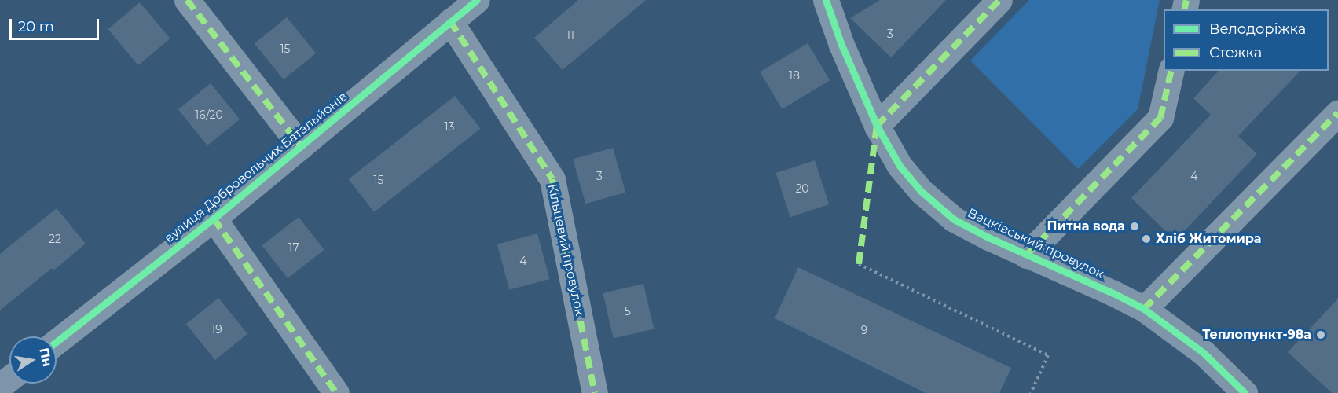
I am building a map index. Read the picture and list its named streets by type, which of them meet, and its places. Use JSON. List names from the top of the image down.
{
  "streets": {
    "street": ["вулиця Добровольчих Батальйонів", "Вацківський провулок", "Кільцевий провулок"]
  },
  "crossings": [
    ["вулиця Добровольчих Батальйонів", "Кільцевий провулок"]
  ],
  "places": ["Питна вода", "Хліб Житомира", "Теплопункт-98а"],
  "house_numbers": [
    "3",
    "11",
    "15",
    "18",
    "16/20",
    "13",
    "3",
    "4",
    "15",
    "20",
    "22",
    "17",
    "4",
    "5",
    "19",
    "9"
  ],
  "legend": ["Велодоріжка", "Стежка"],
  "scale_bar": "20 m",
  "north": "right"
}
